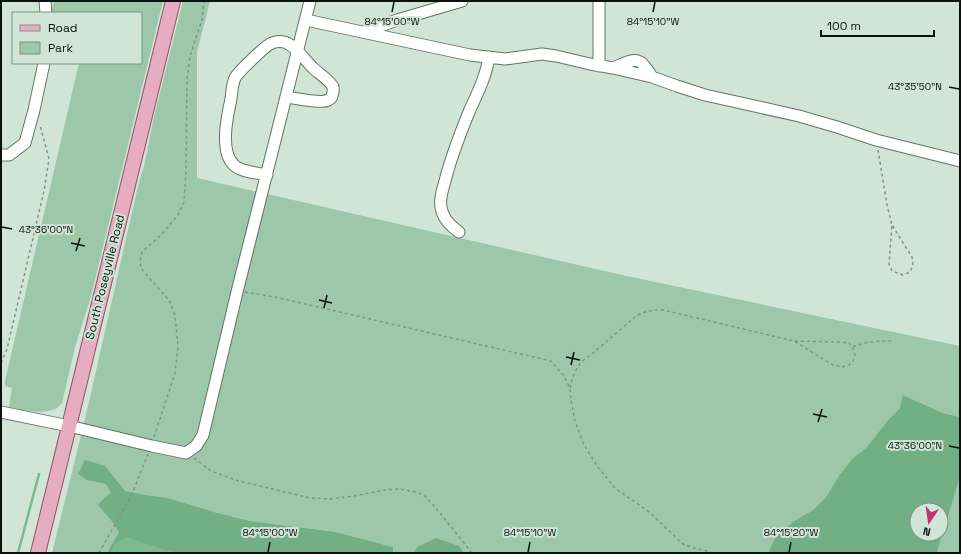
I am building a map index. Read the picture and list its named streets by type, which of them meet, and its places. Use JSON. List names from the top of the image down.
{
  "streets": {
    "main road": ["South Poseyville Road"]
  },
  "legend": ["Road", "Park"],
  "scale_bar": "100 m",
  "north": "bottom",
  "coordinates": [
    "84°15'00\"W",
    "84°15'10\"W",
    "43°35'50\"N",
    "43°36'00\"N",
    "84°15'20\"W"
  ]
}
